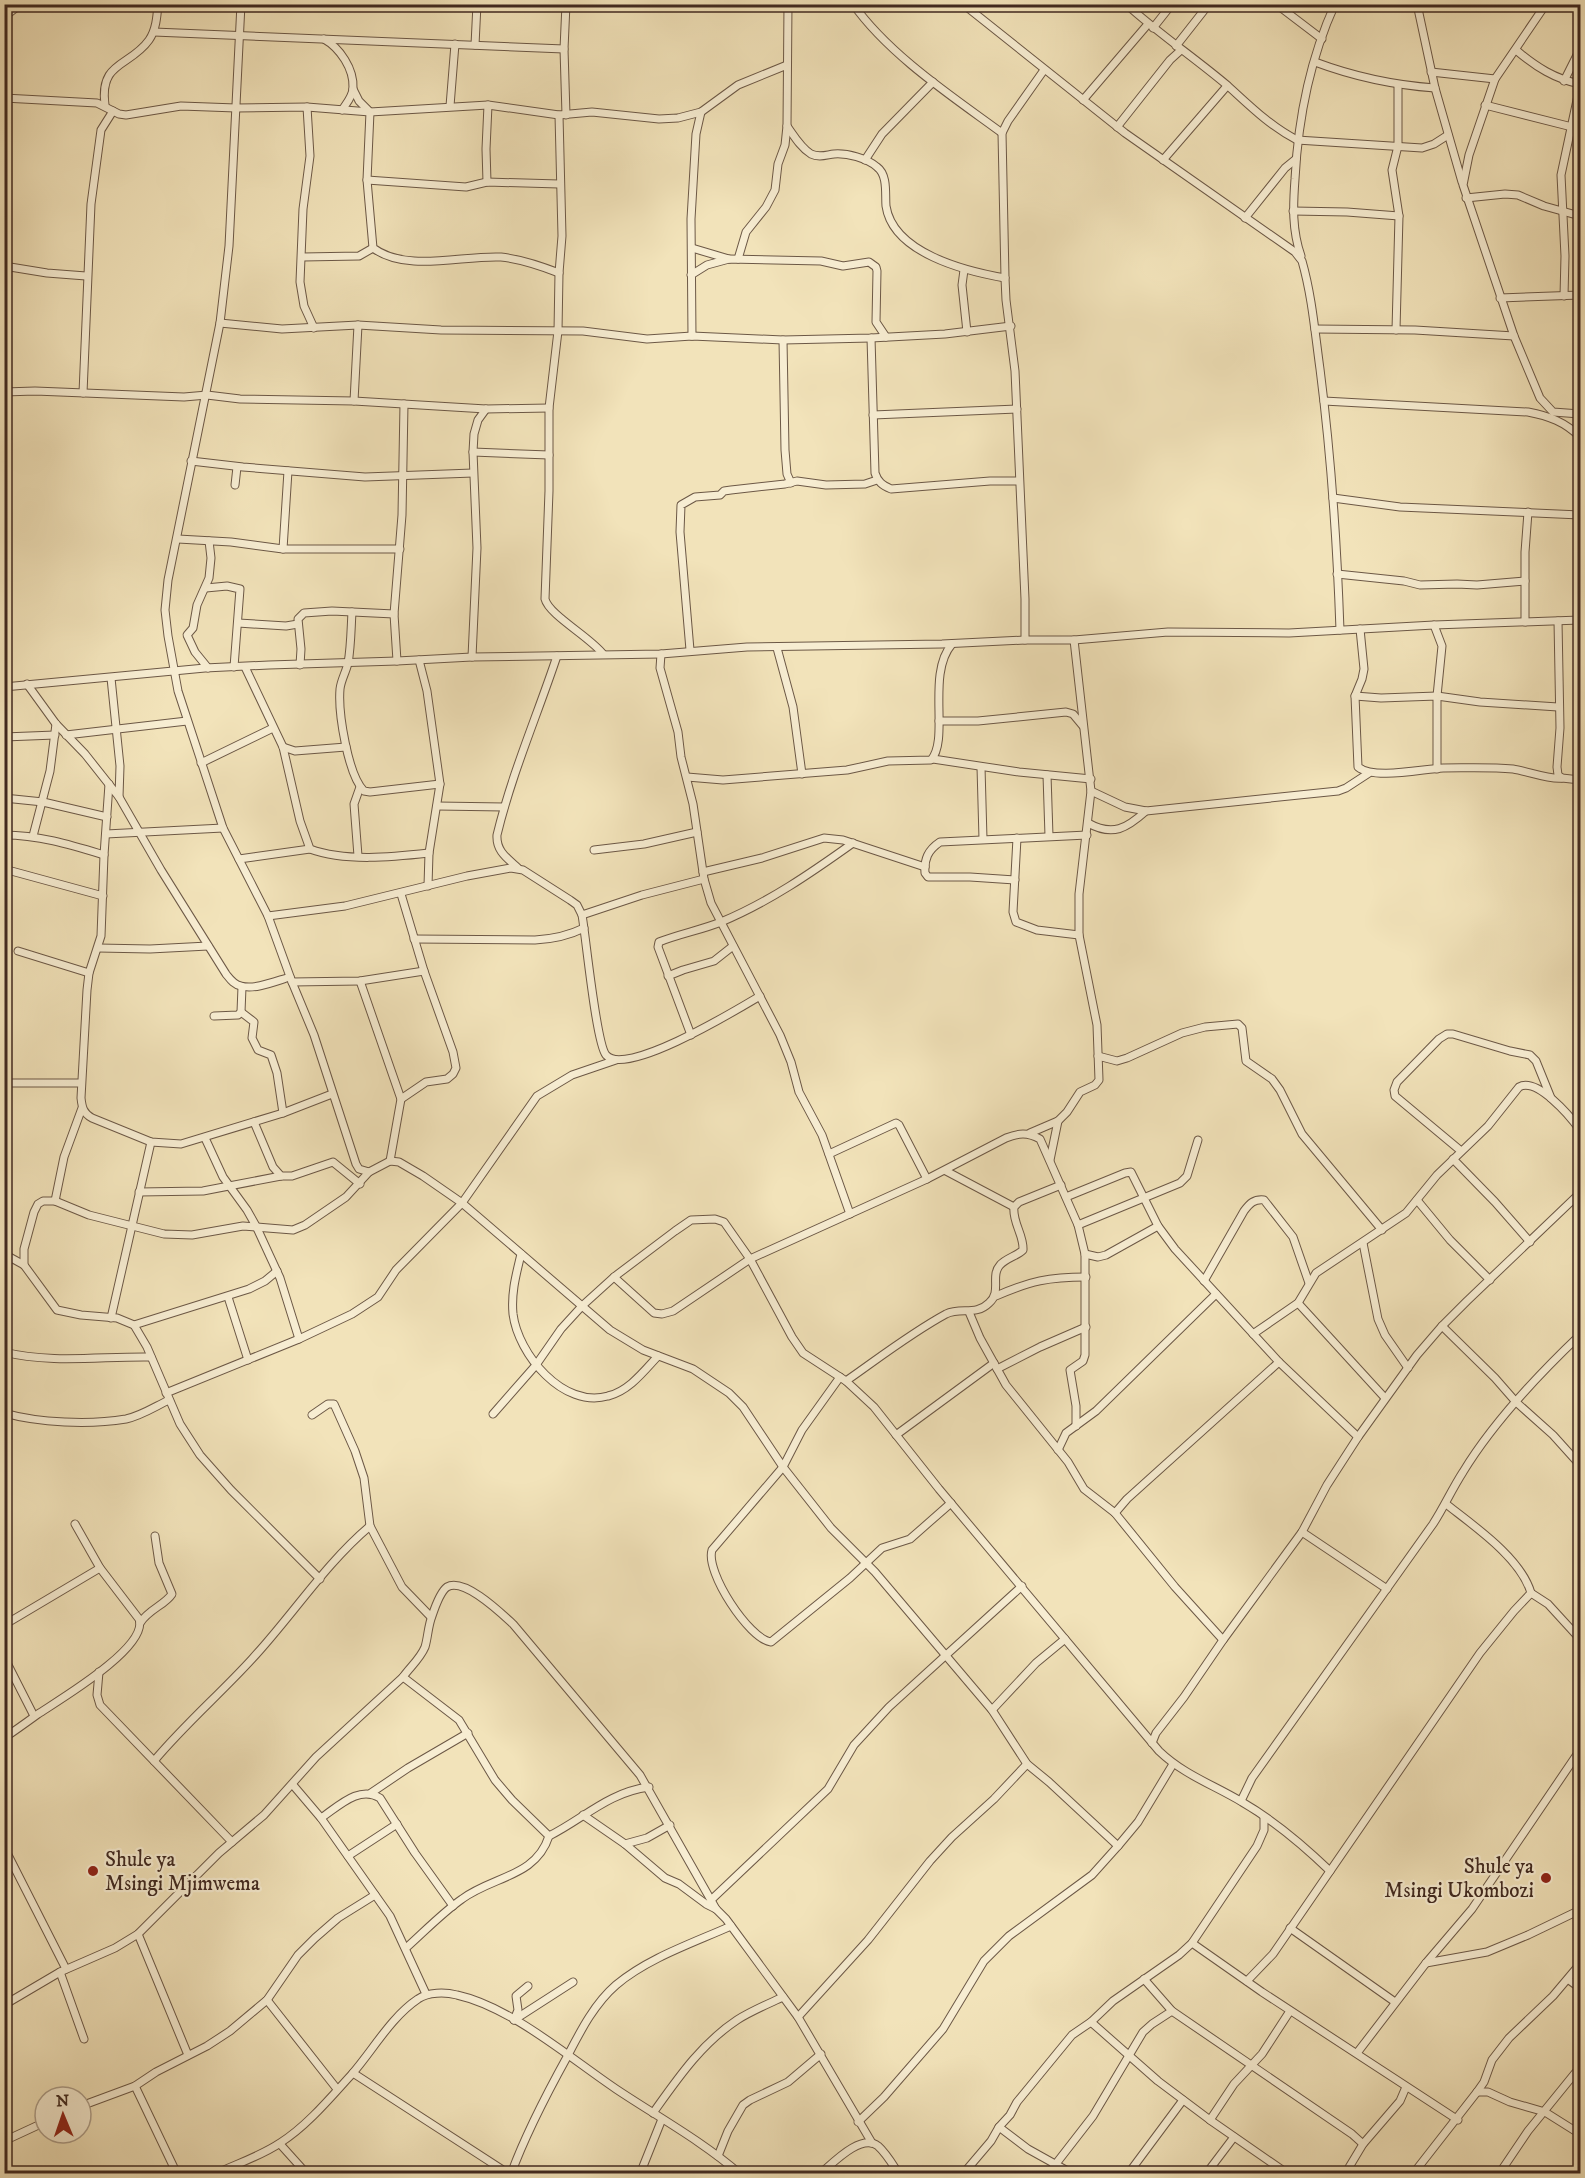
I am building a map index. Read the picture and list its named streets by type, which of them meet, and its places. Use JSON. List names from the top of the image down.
{
  "places": ["Shule ya Msingi Mjimwema", "Shule ya Msingi Ukombozi"],
  "north": "top"
}
